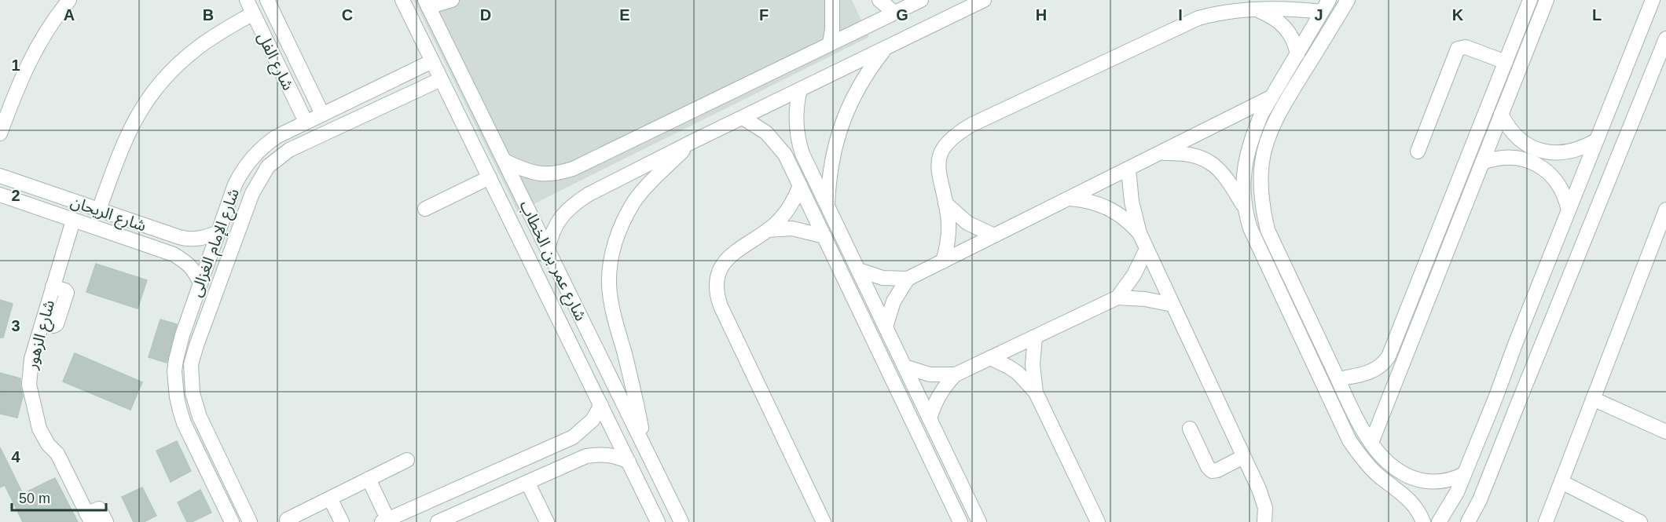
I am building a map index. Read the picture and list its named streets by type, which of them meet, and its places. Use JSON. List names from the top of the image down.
{
  "streets": {
    "street": [
      "شارع الفل",
      "شارع الريحان",
      "شارع الإمام الغزالى",
      "شارع عمر بن الخطاب",
      "شارع الزهور"
    ]
  },
  "crossings": [
    ["شارع الفل", "شارع الإمام الغزالى"],
    ["شارع الريحان", "شارع الإمام الغزالى"],
    ["شارع الريحان", "شارع الزهور"],
    ["شارع الإمام الغزالى", "شارع عمر بن الخطاب"]
  ],
  "scale_bar": "50 m",
  "grid": {
    "columns": [
      "A",
      "B",
      "C",
      "D",
      "E",
      "F",
      "G",
      "H",
      "I",
      "J",
      "K",
      "L"
    ],
    "rows": [
      "1",
      "2",
      "3",
      "4"
    ]
  }
}
